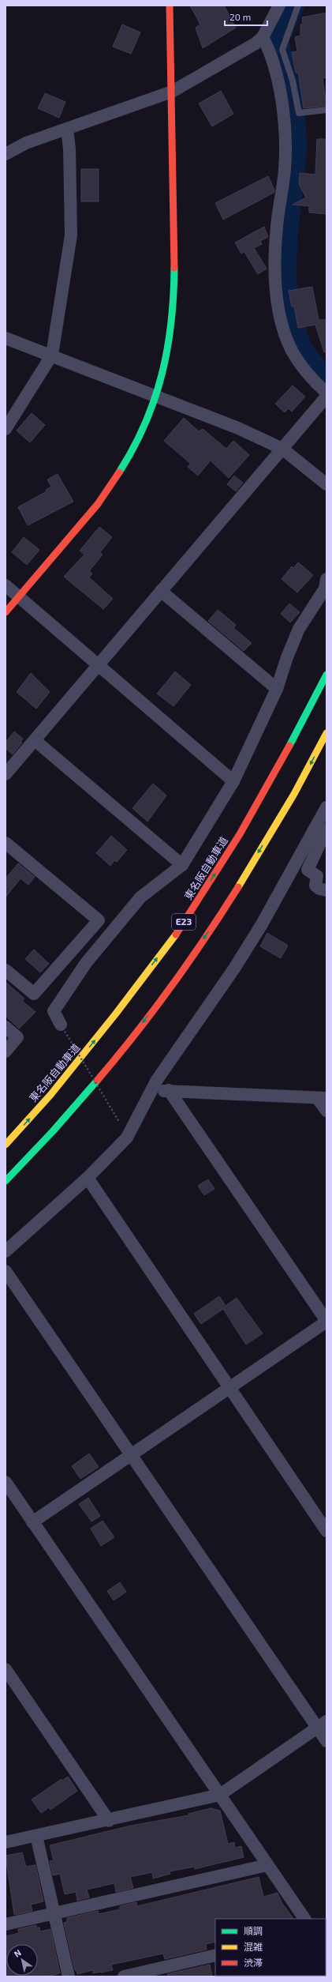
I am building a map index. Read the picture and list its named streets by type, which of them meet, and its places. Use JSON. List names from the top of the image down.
{
  "streets": {
    "main road": ["東名阪自動車道", "E23"]
  },
  "legend": ["順調", "混雑", "渋滞"],
  "scale_bar": "20 m",
  "north": "top left"
}
